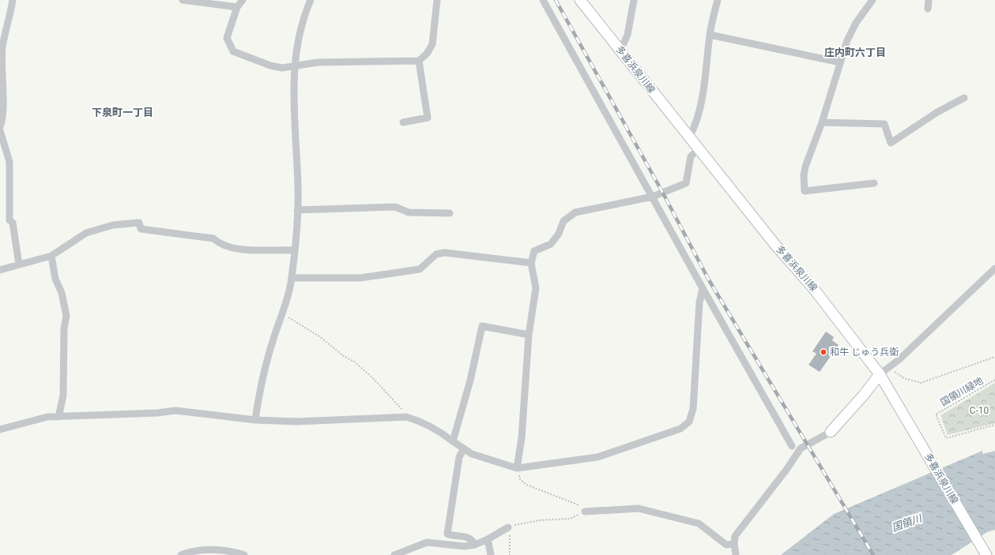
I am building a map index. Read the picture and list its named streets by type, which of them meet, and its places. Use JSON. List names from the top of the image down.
{
  "streets": {
    "main road": ["多喜浜泉川線"],
    "path": ["国領川緑地"]
  },
  "districts": ["庄内町六丁目", "下泉町一丁目"],
  "water": ["国領川"],
  "parks": ["C-10"],
  "places": ["和牛 じゅう兵衛"]
}
